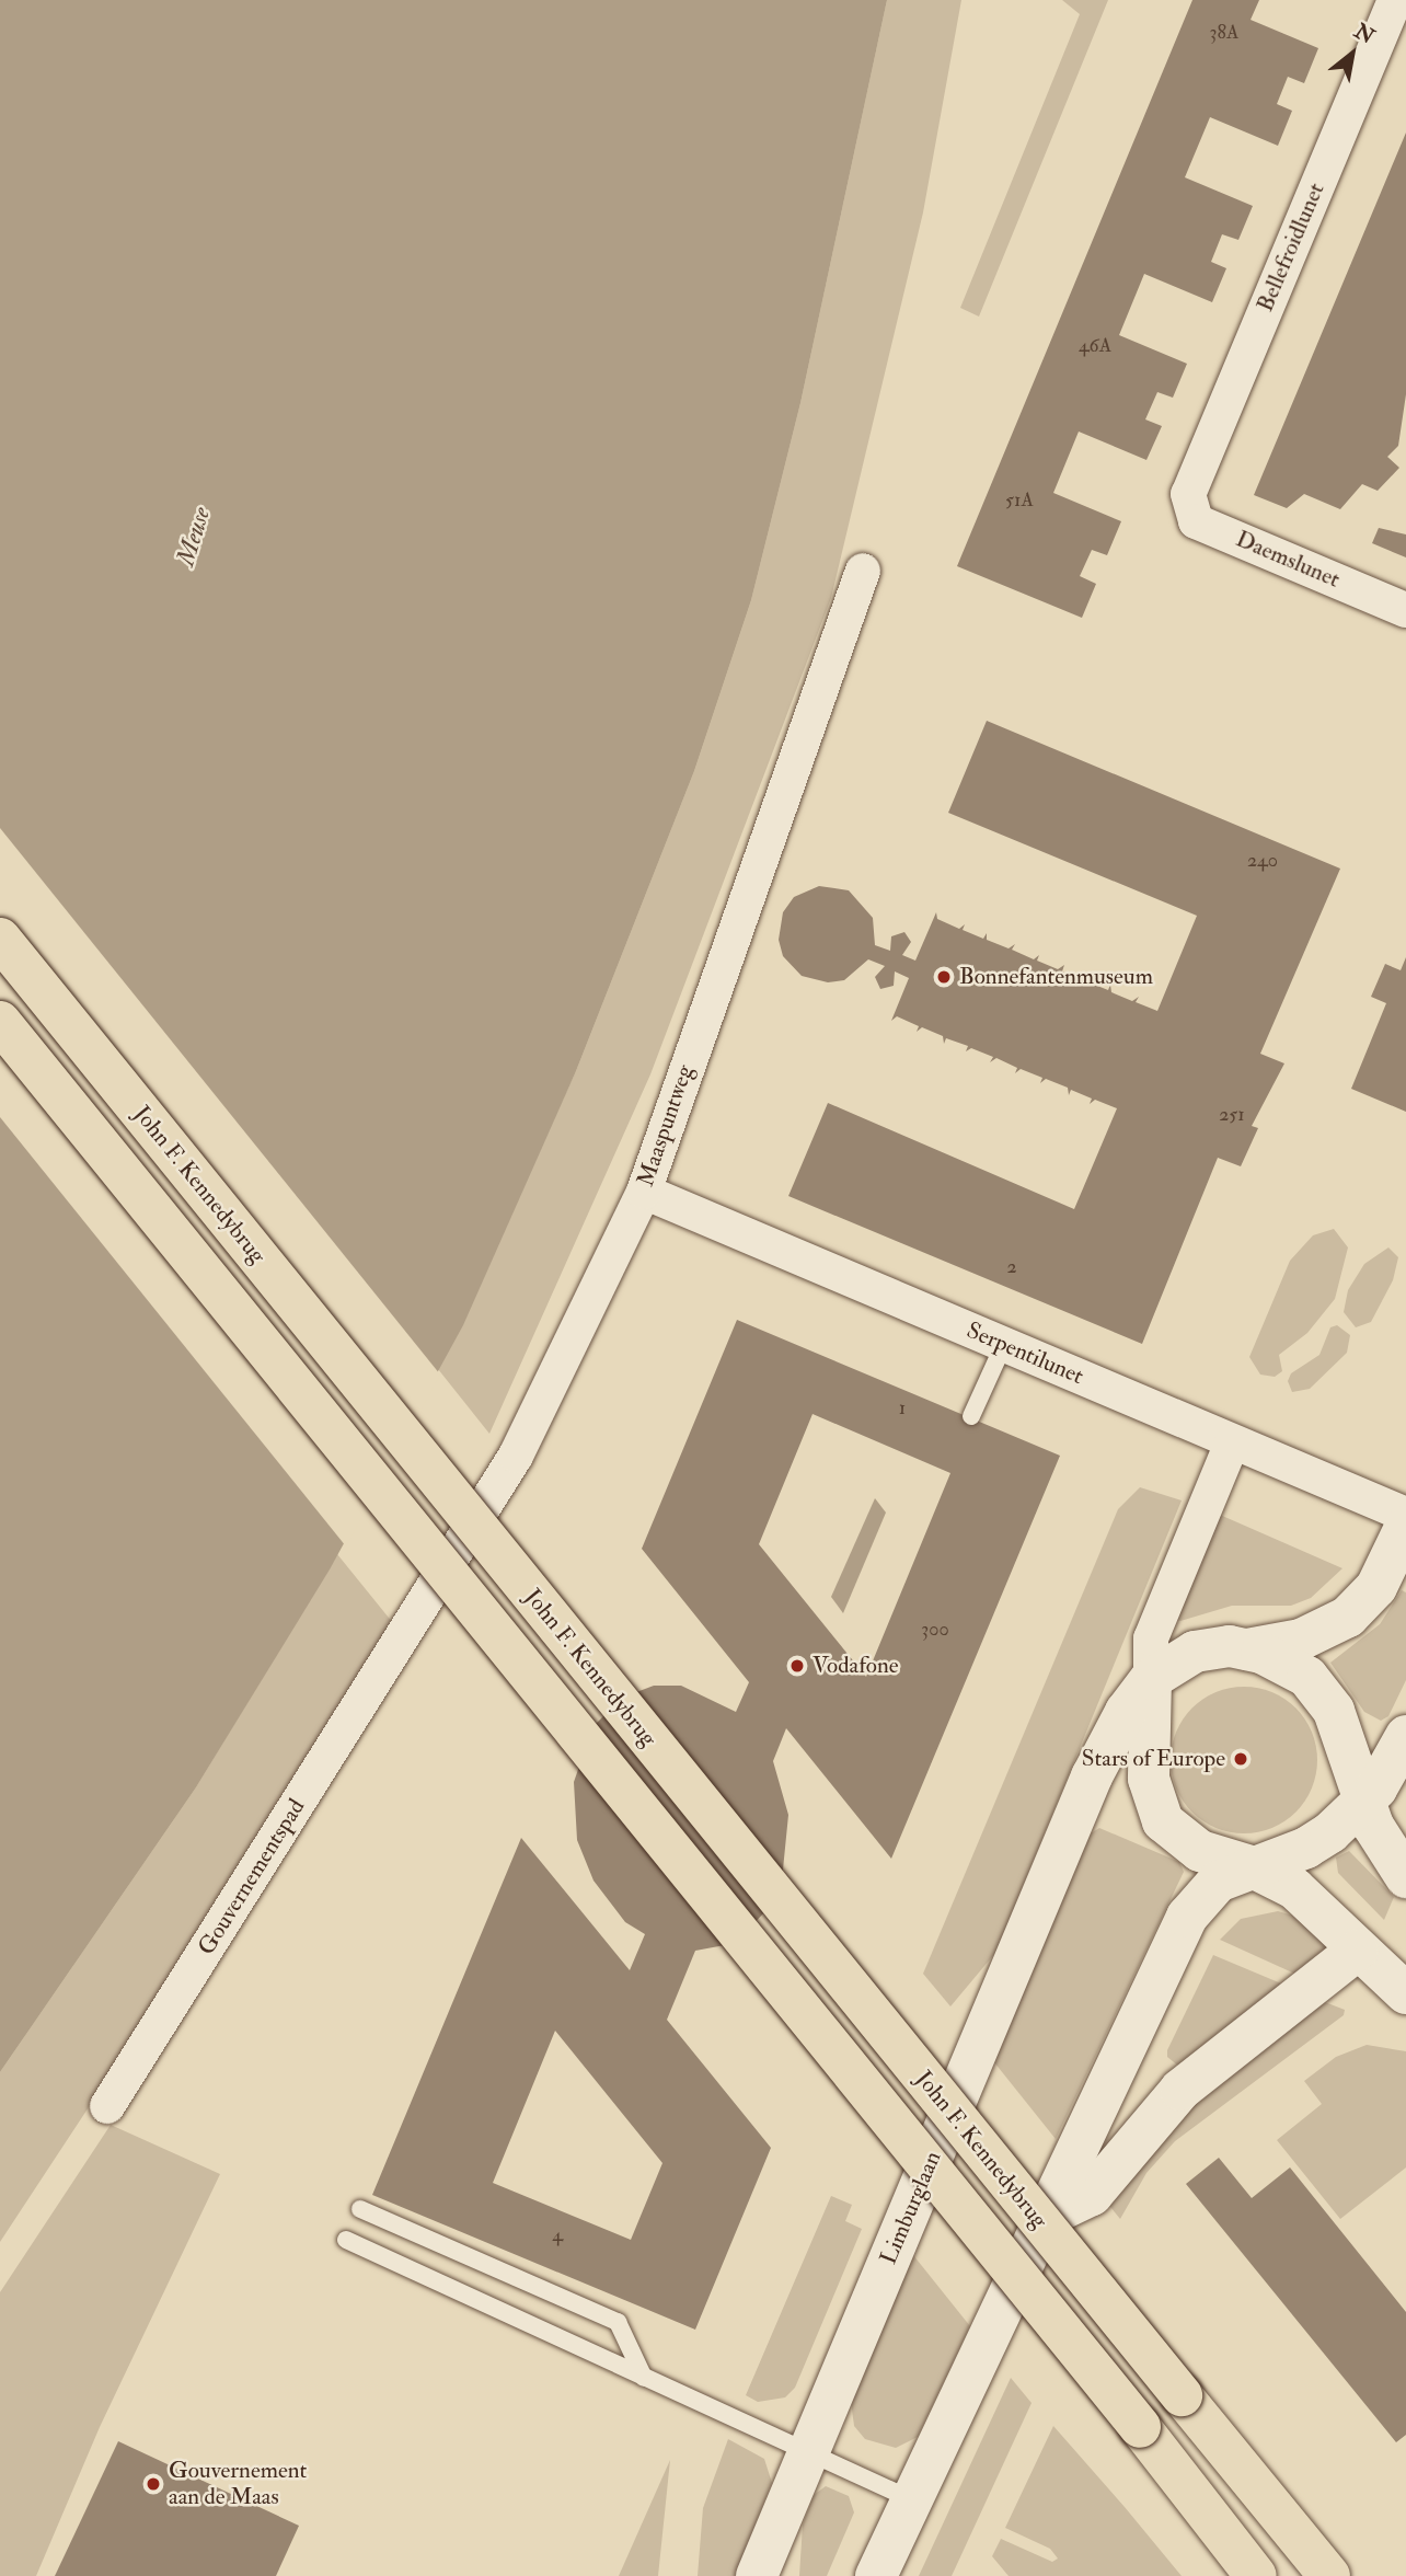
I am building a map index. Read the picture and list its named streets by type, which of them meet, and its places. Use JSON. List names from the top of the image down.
{
  "streets": {
    "main road": ["John F. Kennedybrug", "Limburglaan"],
    "street": [
      "Bellefroidlunet",
      "Daemslunet",
      "Maaspuntweg",
      "Serpentilunet",
      "Gouvernementspad"
    ]
  },
  "crossings": [
    ["Bellefroidlunet", "Daemslunet"],
    ["Maaspuntweg", "Serpentilunet"],
    ["Maaspuntweg", "Gouvernementspad"]
  ],
  "water": ["Meuse"],
  "places": [
    "Bonnefantenmuseum",
    "Vodafone",
    "Stars of Europe",
    "Gouvernement aan de Maas"
  ],
  "house_numbers": [
    "38A",
    "46A",
    "51A",
    "240",
    "251",
    "2",
    "1",
    "300",
    "4"
  ],
  "north": "top right"
}
